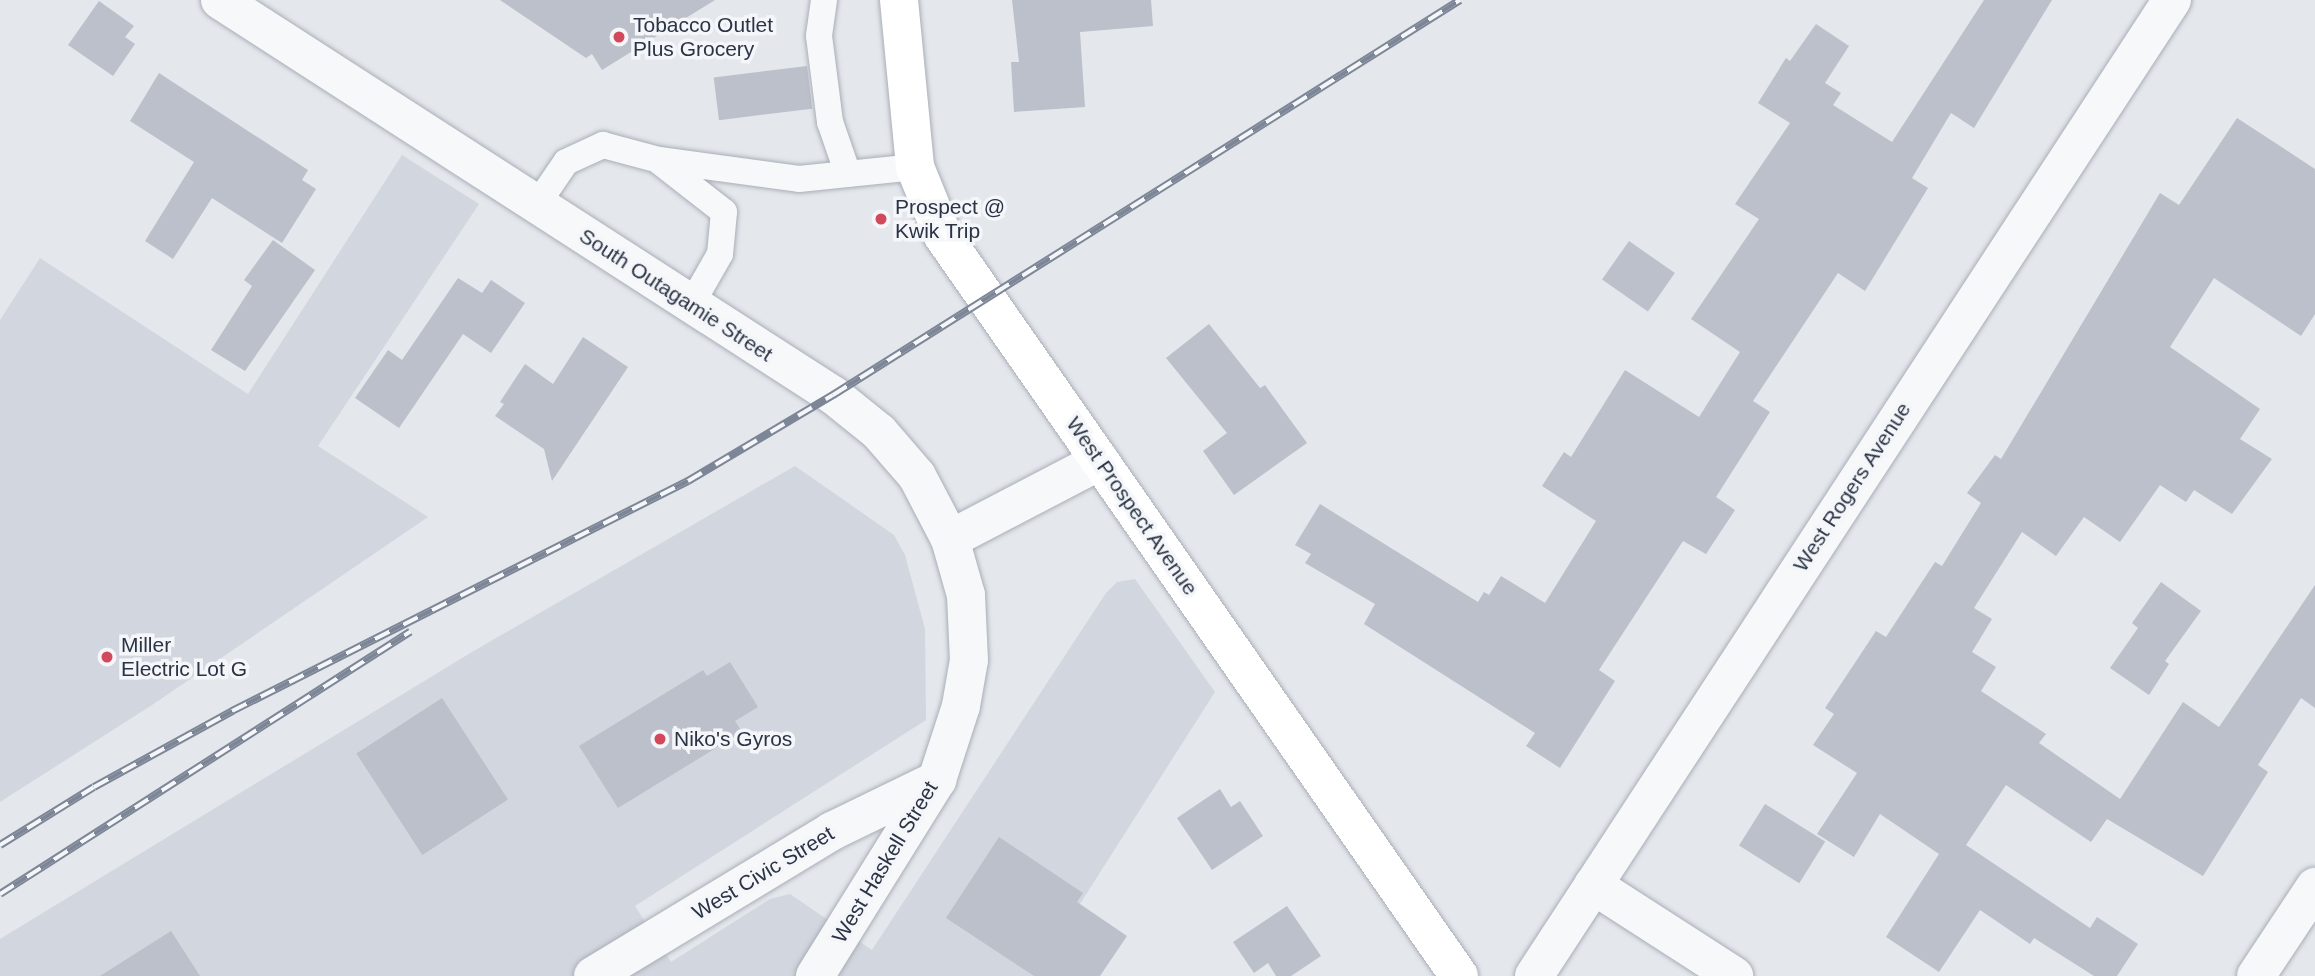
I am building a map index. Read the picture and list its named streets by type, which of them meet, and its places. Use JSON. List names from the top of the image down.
{
  "streets": {
    "main road": ["West Prospect Avenue"],
    "street": [
      "South Outagamie Street",
      "West Rogers Avenue",
      "West Haskell Street",
      "West Civic Street"
    ]
  },
  "crossings": [
    ["South Outagamie Street", "West Haskell Street"],
    ["West Haskell Street", "West Civic Street"]
  ],
  "places": [
    "Tobacco Outlet Plus Grocery",
    "Prospect @ Kwik Trip",
    "Miller Electric Lot G",
    "Niko's Gyros"
  ]
}
